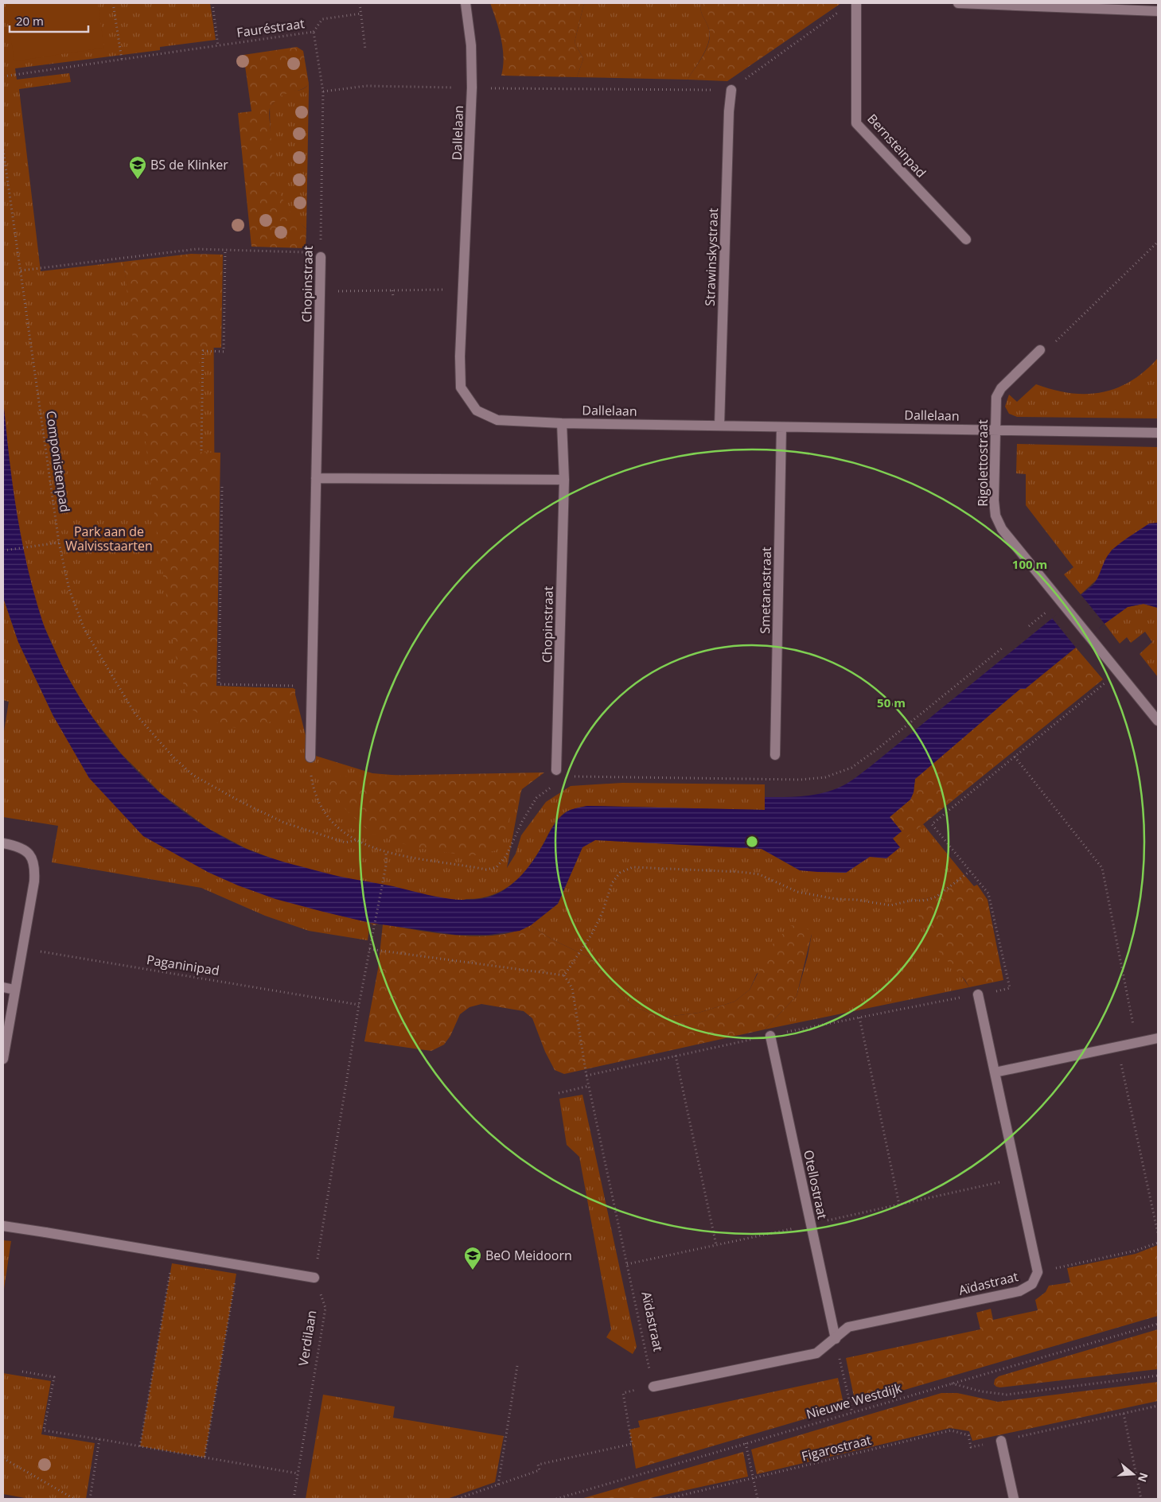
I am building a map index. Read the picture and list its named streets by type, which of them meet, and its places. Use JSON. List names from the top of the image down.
{
  "streets": {
    "street": [
      "Dallelaan",
      "Bernsteinpad",
      "Strawinskystraat",
      "Chopinstraat",
      "Rigolettostraat",
      "Smetanastraat",
      "Otellostraat",
      "Aïdastraat"
    ],
    "path": [
      "Fauréstraat",
      "Componistenpad",
      "Paganinipad",
      "Verdilaan",
      "Nieuwe Westdijk",
      "Figarostraat"
    ]
  },
  "crossings": [
    ["Fauréstraat", "Chopinstraat"],
    ["Dallelaan", "Strawinskystraat"],
    ["Dallelaan", "Chopinstraat"],
    ["Dallelaan", "Rigolettostraat"],
    ["Dallelaan", "Smetanastraat"],
    ["Otellostraat", "Aïdastraat"]
  ],
  "parks": ["Park aan de Walvisstaarten"],
  "places": {
    "school or university": ["BS de Klinker", "BeO Meidoorn"]
  },
  "scale_bar": "20 m",
  "north": "right",
  "rings": ["100 m", "50 m"]
}
